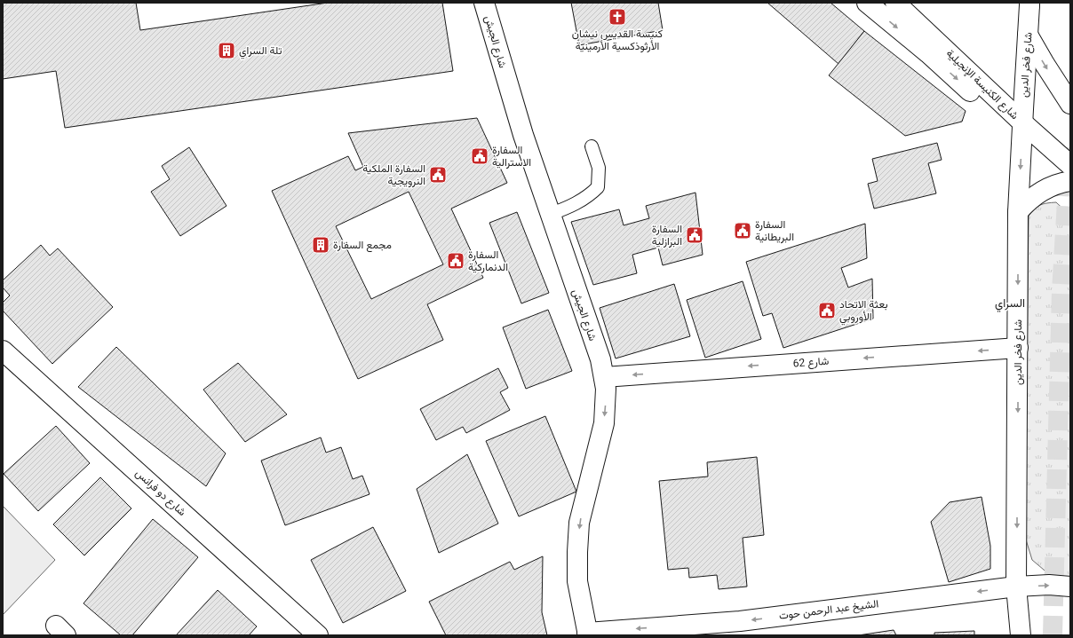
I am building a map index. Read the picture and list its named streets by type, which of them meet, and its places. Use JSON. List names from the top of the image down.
{
  "streets": {
    "street": [
      "شارع الجيش",
      "شارع فخر الدين",
      "شارع الكنيسة الإنجيلية",
      "شارع 62",
      "شارع دو فرانس",
      "الشيخ عبد الرحمن حوت"
    ]
  },
  "crossings": [
    ["شارع الجيش", "شارع 62"],
    ["شارع الجيش", "الشيخ عبد الرحمن حوت"],
    ["شارع فخر الدين", "شارع الكنيسة الإنجيلية"],
    ["شارع فخر الدين", "شارع 62"],
    ["شارع فخر الدين", "الشيخ عبد الرحمن حوت"]
  ],
  "one_way": ["شارع الجيش", "شارع فخر الدين", "شارع 62"],
  "districts": ["السراي"],
  "places": {
    "church": ["كنيسة القديس نيشان الأرثوذكسية الأرمينية"],
    "building": ["تلة السراي", "مجمع السفارة"],
    "public building": [
      "السفارة الاسترالية",
      "السفارة الملكية النرويجية",
      "السفارة البريطانية",
      "السفارة البرازلية",
      "السفارة الدنماركية",
      "بعثة الاتحاد الأوروبي"
    ]
  }
}
